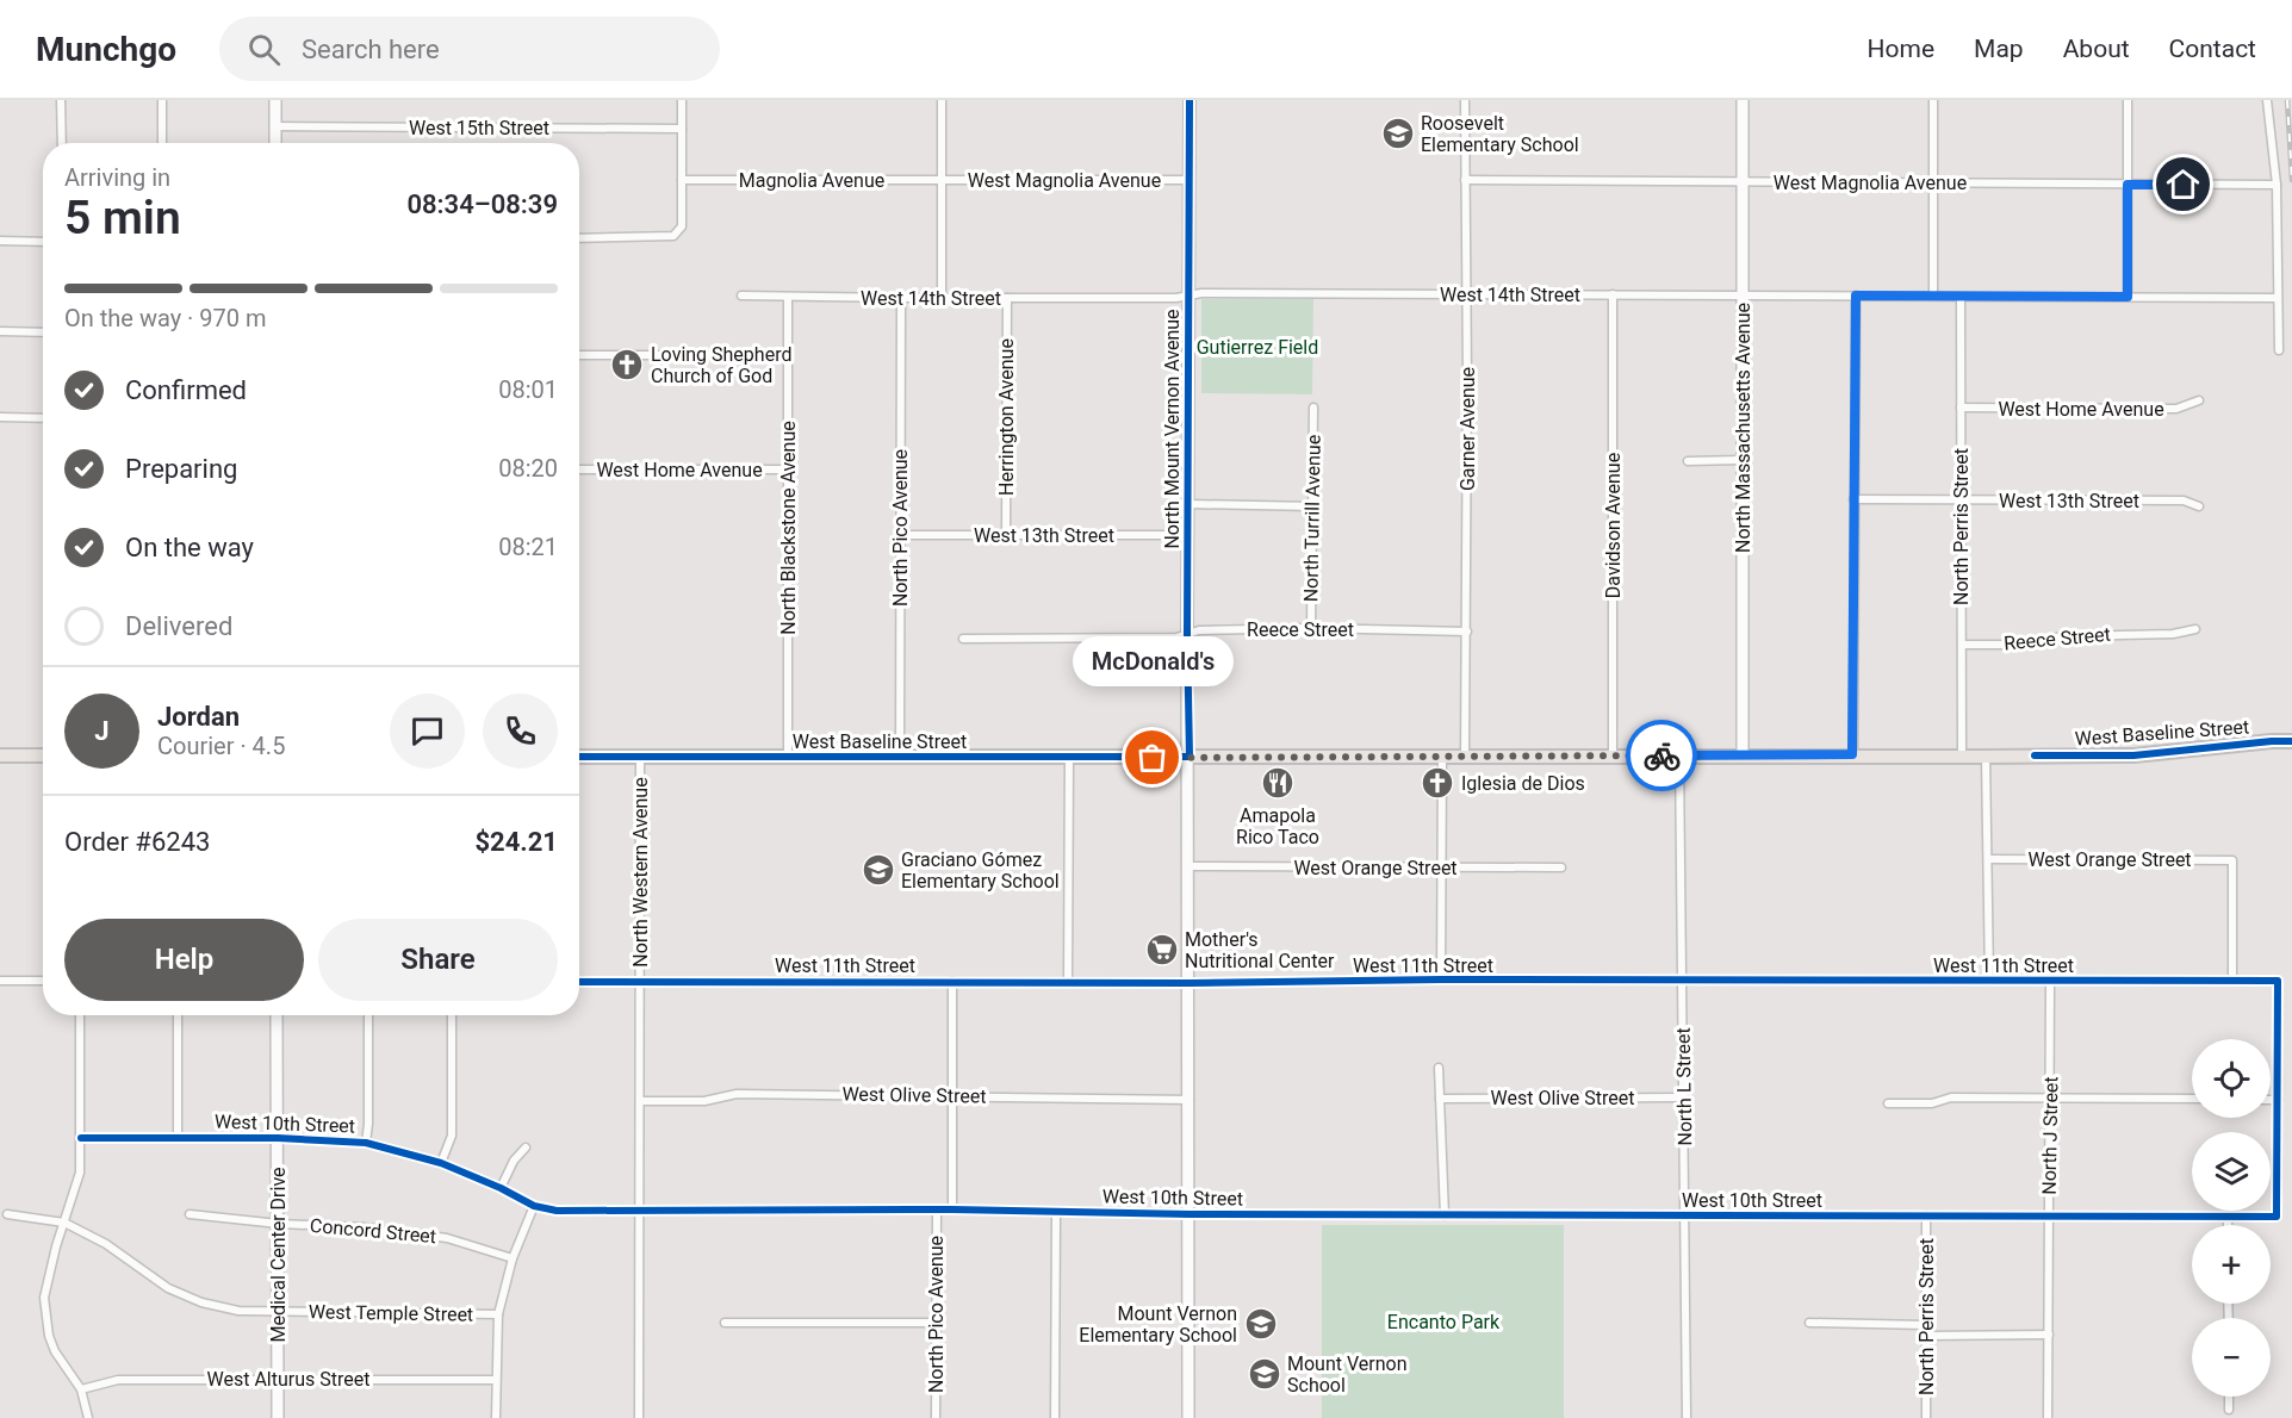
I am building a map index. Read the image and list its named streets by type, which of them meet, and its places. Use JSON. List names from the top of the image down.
{
  "streets": {
    "main road": [
      "North Massachusetts Avenue",
      "North Mount Vernon Avenue",
      "West Baseline Street",
      "Medical Center Drive"
    ],
    "street": [
      "West 15th Street",
      "Magnolia Avenue",
      "West Magnolia Avenue",
      "West 14th Street",
      "West Home Avenue",
      "Herrington Avenue",
      "Garner Avenue",
      "West 13th Street",
      "North Turrill Avenue",
      "Davidson Avenue",
      "North Perris Street",
      "North Blackstone Avenue",
      "North Pico Avenue",
      "Reece Street",
      "West Orange Street",
      "North Western Avenue",
      "West 11th Street",
      "North L Street",
      "West Olive Street",
      "West 10th Street",
      "North J Street",
      "Concord Street",
      "West Temple Street",
      "West Alturus Street"
    ]
  },
  "crossings": [
    ["Magnolia Avenue", "West Magnolia Avenue"],
    ["West Magnolia Avenue", "North Massachusetts Avenue"],
    ["West Magnolia Avenue", "North Mount Vernon Avenue"],
    ["West Magnolia Avenue", "Garner Avenue"],
    ["West 14th Street", "Herrington Avenue"],
    ["West 14th Street", "North Massachusetts Avenue"],
    ["West 14th Street", "North Mount Vernon Avenue"],
    ["West 14th Street", "Garner Avenue"],
    ["West 14th Street", "Davidson Avenue"],
    ["West 14th Street", "North Perris Street"],
    ["West 14th Street", "North Blackstone Avenue"],
    ["West 14th Street", "North Pico Avenue"],
    ["West Home Avenue", "North Perris Street"],
    ["West Home Avenue", "North Blackstone Avenue"],
    ["Herrington Avenue", "West 13th Street"],
    ["North Massachusetts Avenue", "West Baseline Street"],
    ["North Mount Vernon Avenue", "West 13th Street"],
    ["North Mount Vernon Avenue", "Reece Street"],
    ["North Mount Vernon Avenue", "West Baseline Street"],
    ["North Mount Vernon Avenue", "West Orange Street"],
    ["North Mount Vernon Avenue", "West 11th Street"],
    ["North Mount Vernon Avenue", "West Olive Street"],
    ["North Mount Vernon Avenue", "West 10th Street"],
    ["Garner Avenue", "Reece Street"],
    ["Garner Avenue", "West Baseline Street"],
    ["West 13th Street", "North Perris Street"],
    ["West 13th Street", "North Pico Avenue"],
    ["North Turrill Avenue", "Reece Street"],
    ["Davidson Avenue", "West Baseline Street"],
    ["North Perris Street", "Reece Street"],
    ["North Perris Street", "West Baseline Street"],
    ["North Perris Street", "West 10th Street"],
    ["North Blackstone Avenue", "West Baseline Street"],
    ["North Pico Avenue", "West Baseline Street"],
    ["North Pico Avenue", "West 11th Street"],
    ["North Pico Avenue", "West Olive Street"],
    ["North Pico Avenue", "West 10th Street"],
    ["West Baseline Street", "North Western Avenue"],
    ["West Baseline Street", "North L Street"],
    ["West Orange Street", "West 11th Street"],
    ["North Western Avenue", "West 11th Street"],
    ["North Western Avenue", "West Olive Street"],
    ["North Western Avenue", "West 10th Street"],
    ["West 11th Street", "North L Street"],
    ["West 11th Street", "West 10th Street"],
    ["West 11th Street", "North J Street"],
    ["North L Street", "West Olive Street"],
    ["North L Street", "West 10th Street"],
    ["West 10th Street", "North J Street"],
    ["West 10th Street", "Medical Center Drive"],
    ["Concord Street", "Medical Center Drive"],
    ["Medical Center Drive", "West Temple Street"],
    ["Medical Center Drive", "West Alturus Street"]
  ],
  "parks": ["Gutierrez Field", "Encanto Park"],
  "places": {
    "school or university": [
      "Roosevelt Elementary School",
      "Graciano Gómez Elementary School",
      "Mount Vernon Elementary School",
      "Mount Vernon School"
    ],
    "church": ["Loving Shepherd Church of God", "Iglesia de Dios"],
    "other": ["McDonald's"],
    "restaurant": ["Amapola Rico Taco"],
    "supermarket": ["Mother's Nutritional Center"]
  },
  "page": {
    "header": "Munchgo",
    "search": "Search here",
    "nav": [
      "Home",
      "Map",
      "About",
      "Contact"
    ],
    "heading": ["5 min", "Arriving in", "08:34–08:39"],
    "panel": [
      "Jordan",
      "Courier · 4.5",
      "Order #6243",
      "$24.21"
    ],
    "bar": "On the way · 970 m",
    "list": [
      ["Confirmed", "08:01"],
      ["Preparing", "08:20"],
      ["On the way", "08:21"],
      "Delivered"
    ],
    "bubble": "McDonald's",
    "round": "J",
    "buttons": ["Help", "Share"],
    "map_buttons": ["+", "−"]
  }
}
